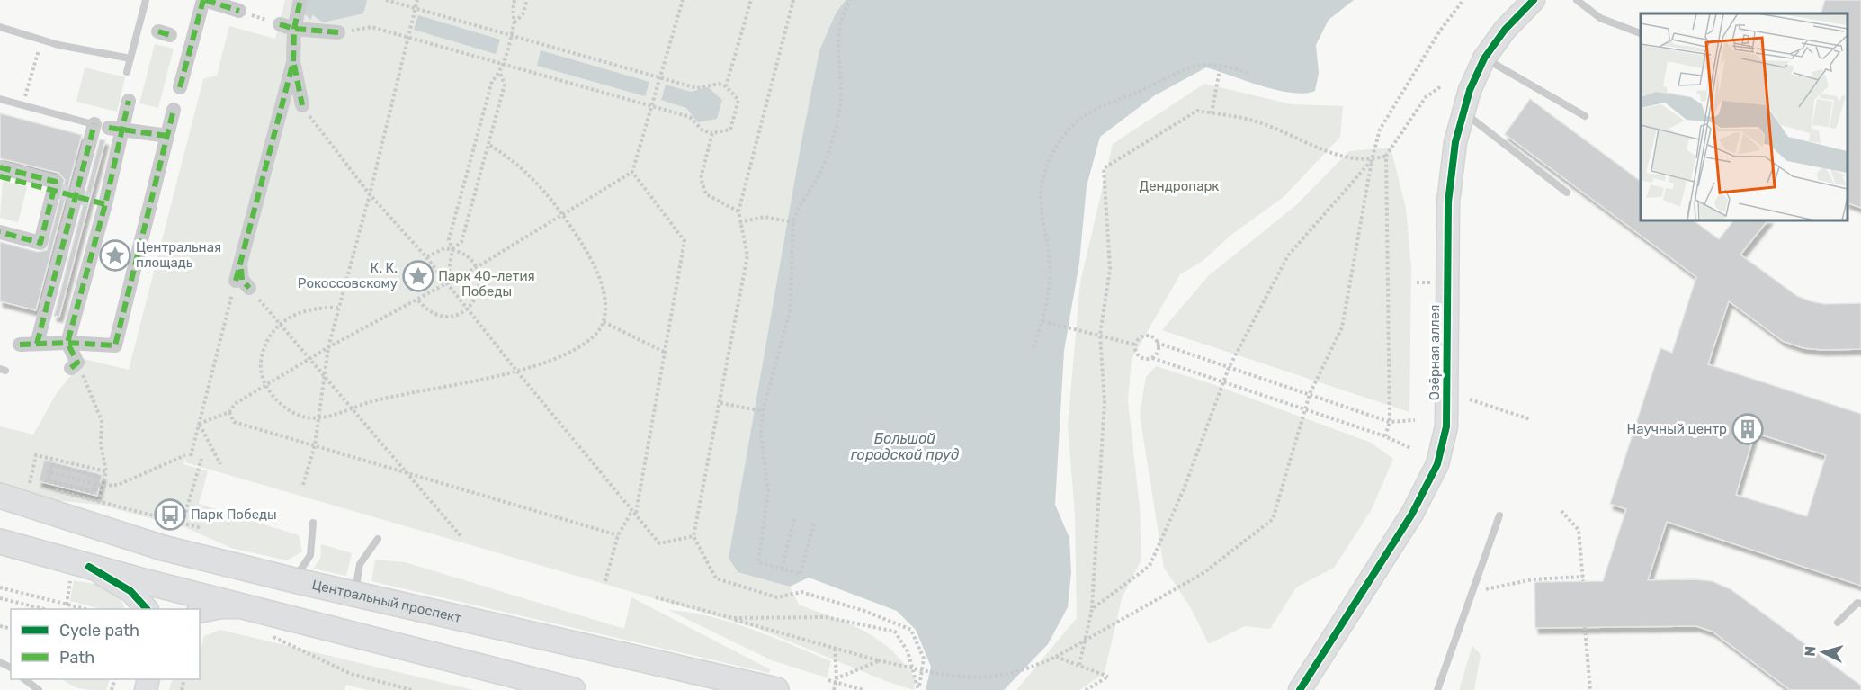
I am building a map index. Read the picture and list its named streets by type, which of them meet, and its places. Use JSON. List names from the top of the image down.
{
  "streets": {
    "main road": ["Центральный проспект"],
    "street": ["Озёрная аллея"]
  },
  "water": ["Большой городской пруд"],
  "parks": ["Дендропарк", "Парк 40-летия Победы"],
  "places": {
    "place": ["Центральная площадь", "К. К. Рокоссовскому"],
    "building": ["Научный центр"],
    "bus stop": ["Парк Победы"]
  },
  "legend": ["Cycle path", "Path"],
  "north": "left"
}
